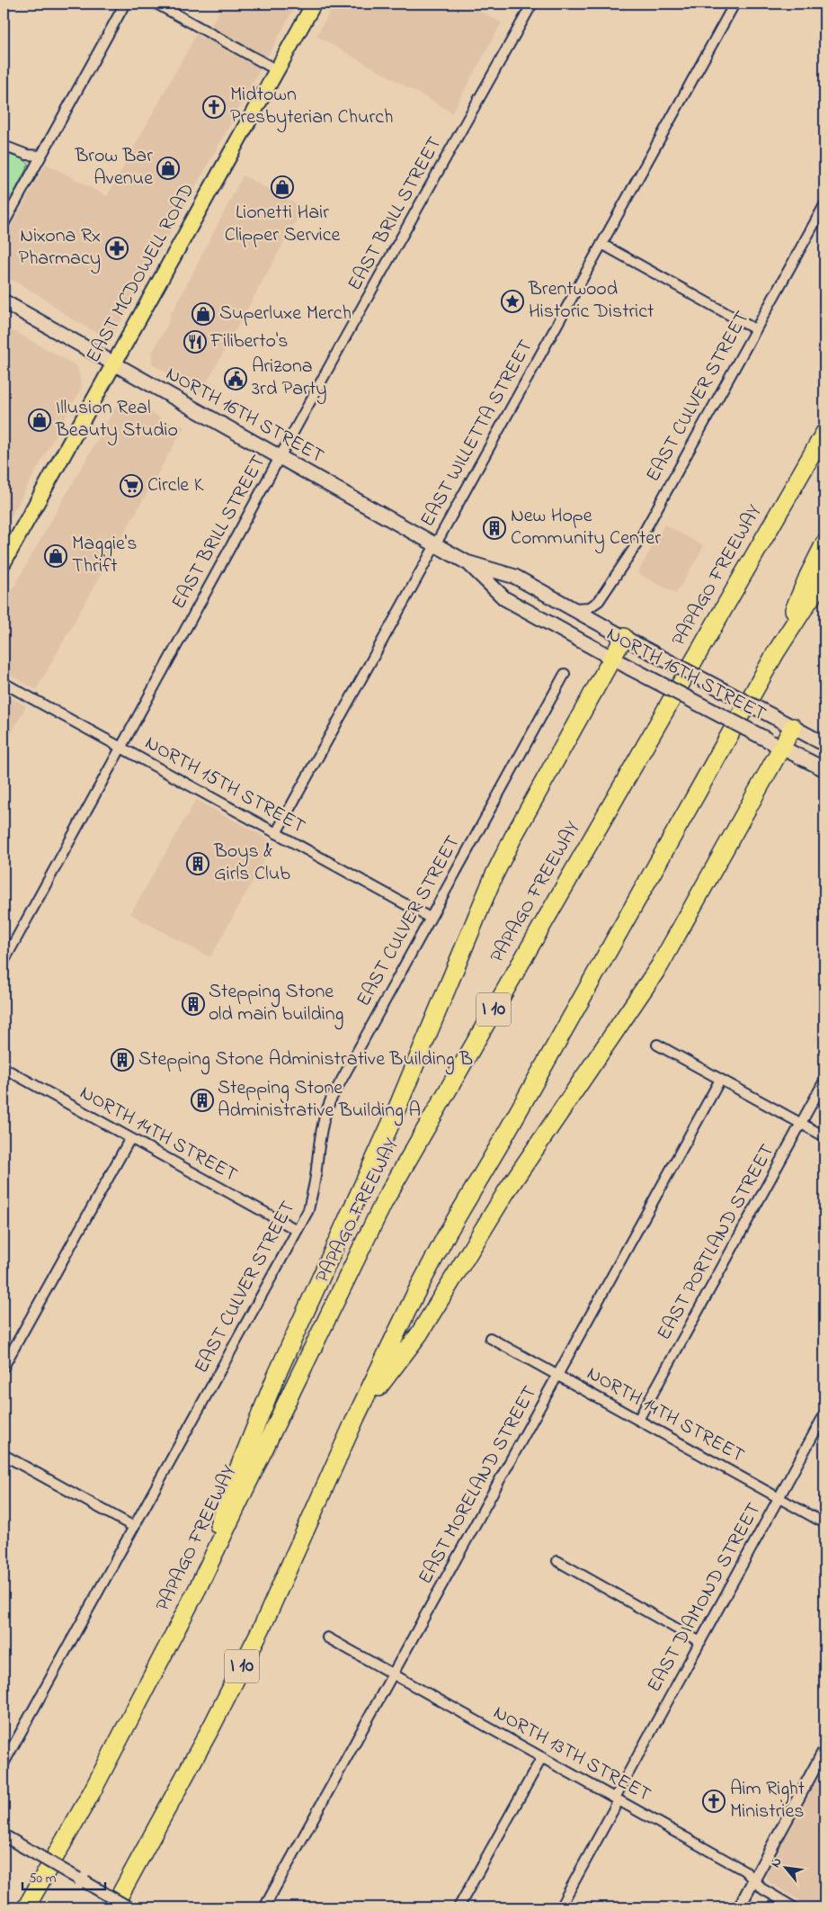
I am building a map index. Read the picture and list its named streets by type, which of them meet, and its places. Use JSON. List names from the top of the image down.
{
  "streets": {
    "highway": ["PAPAGO FREEWAY", "I 10"],
    "main road": ["EAST MCDOWELL ROAD", "NORTH 16TH STREET"],
    "street": [
      "EAST BRILL STREET",
      "EAST CULVER STREET",
      "EAST WILLETTA STREET",
      "NORTH 15TH STREET",
      "NORTH 14TH STREET",
      "EAST PORTLAND STREET",
      "EAST MORELAND STREET",
      "EAST DIAMOND STREET",
      "NORTH 13TH STREET"
    ]
  },
  "crossings": [
    ["EAST BRILL STREET", "NORTH 16TH STREET"],
    ["EAST BRILL STREET", "NORTH 15TH STREET"],
    ["EAST MCDOWELL ROAD", "NORTH 16TH STREET"],
    ["EAST CULVER STREET", "NORTH 16TH STREET"],
    ["EAST CULVER STREET", "NORTH 15TH STREET"],
    ["EAST CULVER STREET", "NORTH 14TH STREET"],
    ["NORTH 16TH STREET", "EAST WILLETTA STREET"],
    ["EAST WILLETTA STREET", "NORTH 15TH STREET"],
    ["NORTH 14TH STREET", "EAST PORTLAND STREET"],
    ["NORTH 14TH STREET", "EAST MORELAND STREET"],
    ["NORTH 14TH STREET", "EAST DIAMOND STREET"],
    ["EAST MORELAND STREET", "NORTH 13TH STREET"],
    ["EAST DIAMOND STREET", "NORTH 13TH STREET"]
  ],
  "places": {
    "church": ["Midtown Presbyterian Church", "Aim Right Ministries"],
    "shop": [
      "Brow Bar Avenue",
      "Lionetti Hair Clipper Service",
      "Superluxe Merch",
      "Illusion Real Beauty Studio",
      "Maggie's Thrift"
    ],
    "pharmacy": ["Nixona Rx Pharmacy"],
    "place": ["Brentwood Historic District"],
    "restaurant": ["Filiberto's"],
    "public building": ["Arizona 3rd Party"],
    "supermarket": ["Circle K"],
    "building": [
      "New Hope Community Center",
      "Boys & Girls Club",
      "Stepping Stone old main building",
      "Stepping Stone Administrative Building B",
      "Stepping Stone Administrative Building A"
    ]
  },
  "scale_bar": "50 m",
  "north": "top left"
}
